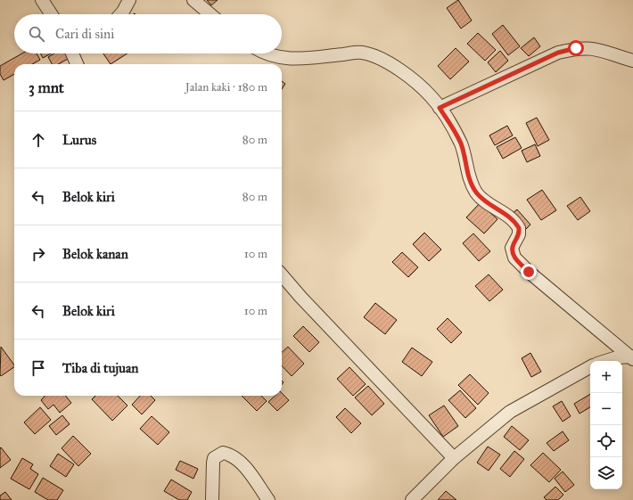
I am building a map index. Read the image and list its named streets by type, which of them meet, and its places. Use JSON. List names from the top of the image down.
{
  "page": {
    "search": "Cari di sini",
    "heading": ["3 mnt", "Jalan kaki · 180 m"],
    "list": [
      ["Lurus", "80 m"],
      ["Belok kiri", "80 m"],
      ["Belok kanan", "10 m"],
      ["Belok kiri", "10 m"],
      "Tiba di tujuan"
    ],
    "map_buttons": ["+", "−"]
  }
}
